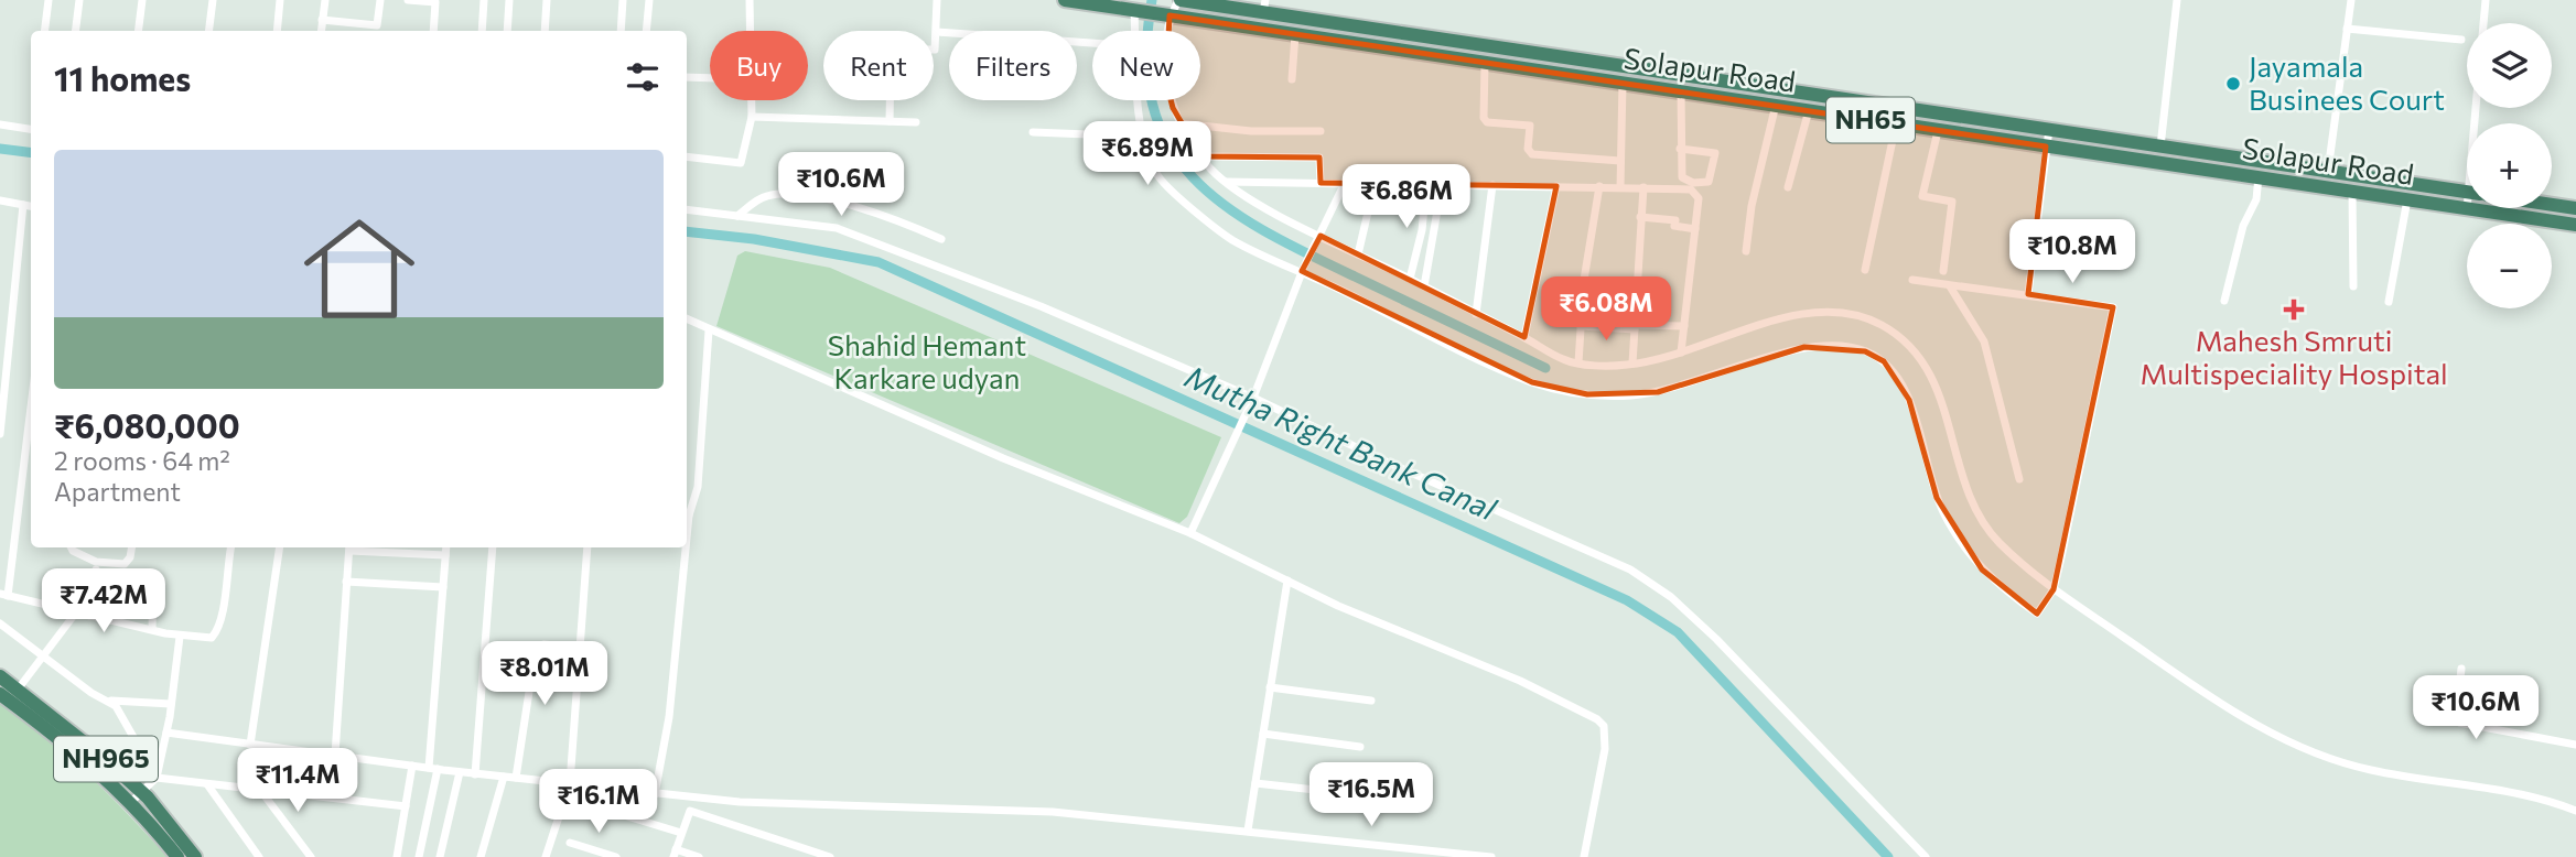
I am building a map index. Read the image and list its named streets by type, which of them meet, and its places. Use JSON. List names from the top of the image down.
{
  "streets": {
    "highway": ["Solapur Road", "NH65", "NH965"]
  },
  "water": ["Mutha Right Bank Canal"],
  "parks": ["Shahid Hemant Karkare udyan"],
  "places": {
    "other": ["Jayamala Businees Court"],
    "health": ["Mahesh Smruti Multispeciality Hospital"]
  },
  "page": {
    "map_buttons": ["+", "−"],
    "chip": [
      "Buy",
      "Rent",
      "Filters",
      "New"
    ],
    "heading": "11 homes",
    "price": [
      "₹6.89M",
      "₹10.6M",
      "₹6.86M",
      "₹10.8M",
      "₹6.08M",
      "₹7.42M",
      "₹8.01M",
      "₹10.6M",
      "₹11.4M",
      "₹16.5M",
      "₹16.1M"
    ],
    "list": [
      {
        "name": "₹6,080,000",
        "note": "2 rooms · 64 m² · Apartment"
      }
    ]
  }
}
